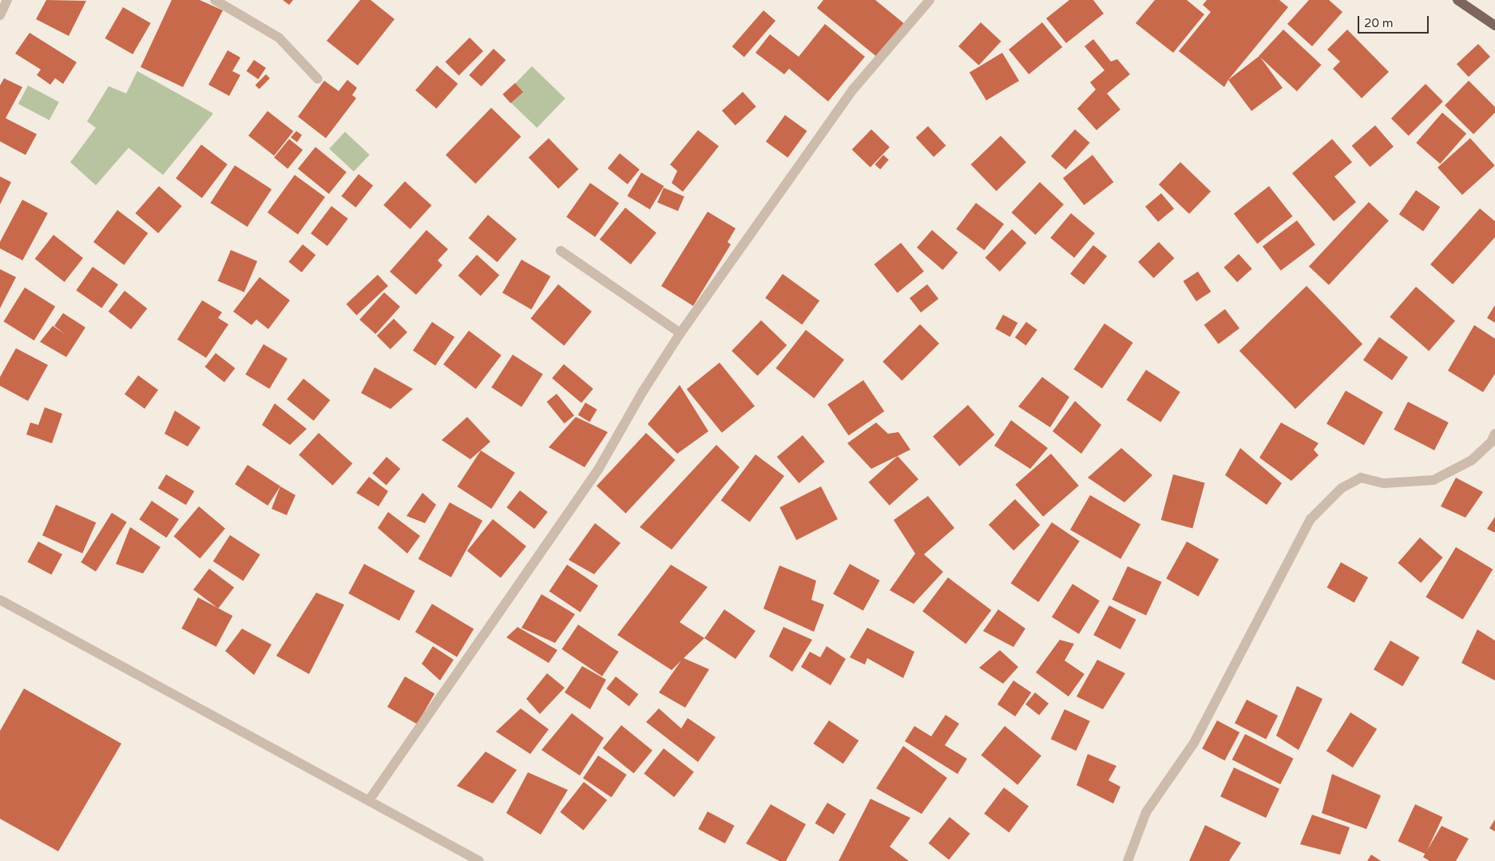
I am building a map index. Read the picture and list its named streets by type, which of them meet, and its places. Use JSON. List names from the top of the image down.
{
  "scale_bar": "20 m"
}
